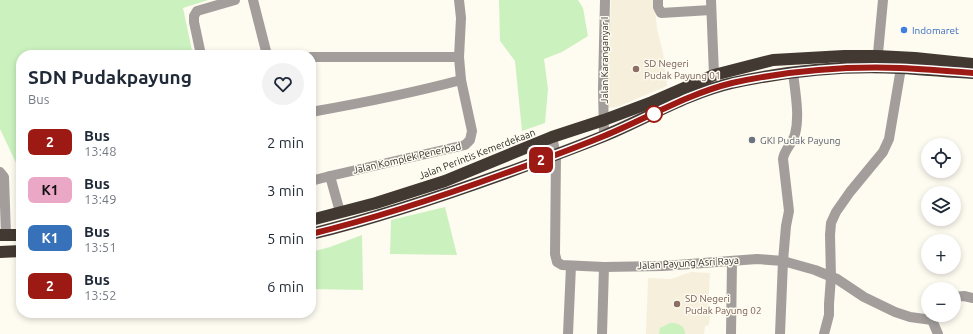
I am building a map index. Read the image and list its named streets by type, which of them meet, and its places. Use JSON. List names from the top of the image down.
{
  "streets": {
    "highway": ["Jalan Perintis Kemerdekaan"],
    "street": ["Jalan Karanganyar I", "Jalan Komplek Penerbad", "Jalan Payung Asri Raya"]
  },
  "crossings": [
    ["Jalan Karanganyar I", "Jalan Perintis Kemerdekaan"]
  ],
  "places": [
    "Indomaret",
    "SD Negeri Pudak Payung 01",
    "GKI Pudak Payung",
    "SD Negeri Pudak Payung 02"
  ],
  "lines": ["bus line 2"],
  "page": {
    "on_map": "2",
    "heading": ["SDN Pudakpayung", "Bus"],
    "list": [
      {
        "mark": "2",
        "name": "Bus",
        "note": "13:48",
        "value": "2 min"
      },
      {
        "mark": "K1",
        "name": "Bus",
        "note": "13:49",
        "value": "3 min"
      },
      {
        "mark": "K1",
        "name": "Bus",
        "note": "13:51",
        "value": "5 min"
      },
      {
        "mark": "2",
        "name": "Bus",
        "note": "13:52",
        "value": "6 min"
      }
    ],
    "map_buttons": ["+", "−"]
  }
}
